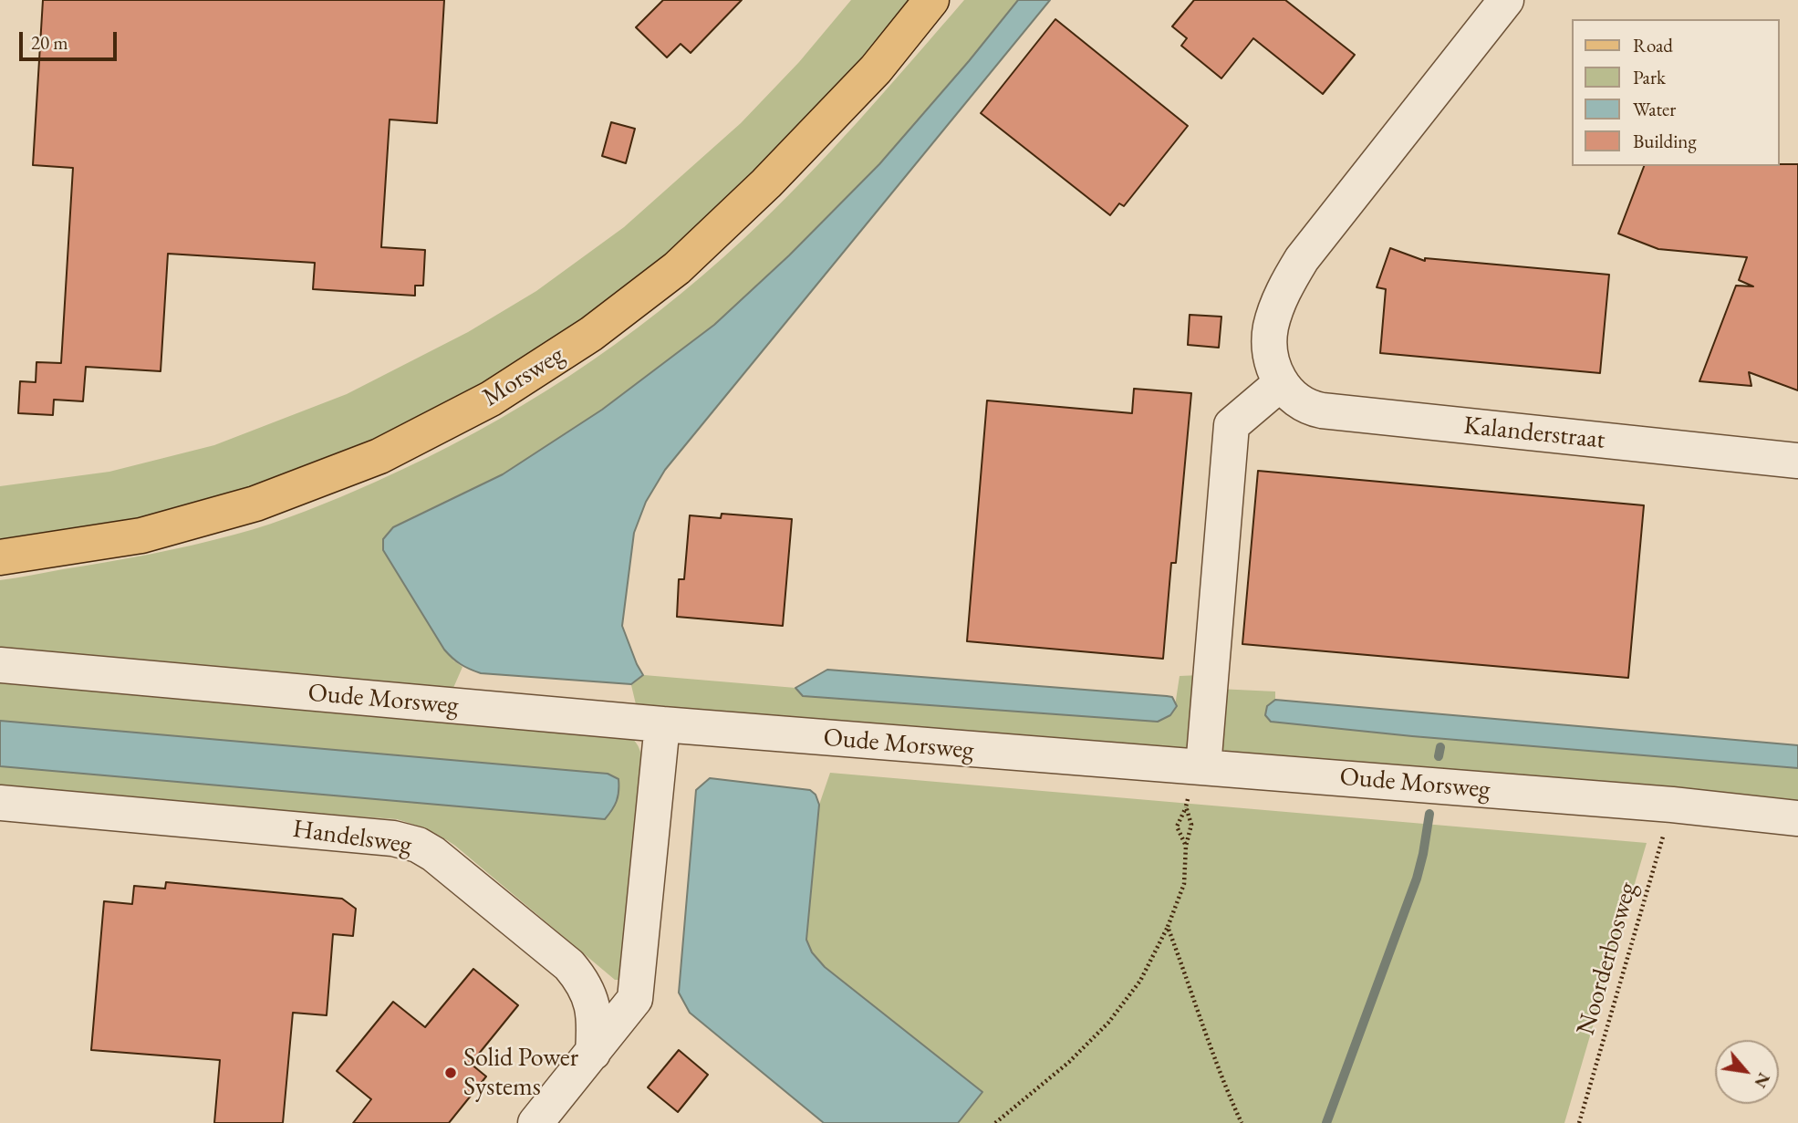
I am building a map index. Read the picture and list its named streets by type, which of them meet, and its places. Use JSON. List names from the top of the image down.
{
  "streets": {
    "main road": ["Morsweg"],
    "street": ["Kalanderstraat", "Oude Morsweg", "Handelsweg"],
    "path": ["Noorderbosweg"]
  },
  "crossings": [
    ["Oude Morsweg", "Noorderbosweg"]
  ],
  "places": ["Solid Power Systems"],
  "legend": [
    "Road",
    "Park",
    "Water",
    "Building"
  ],
  "scale_bar": "20 m",
  "north": "bottom right"
}
